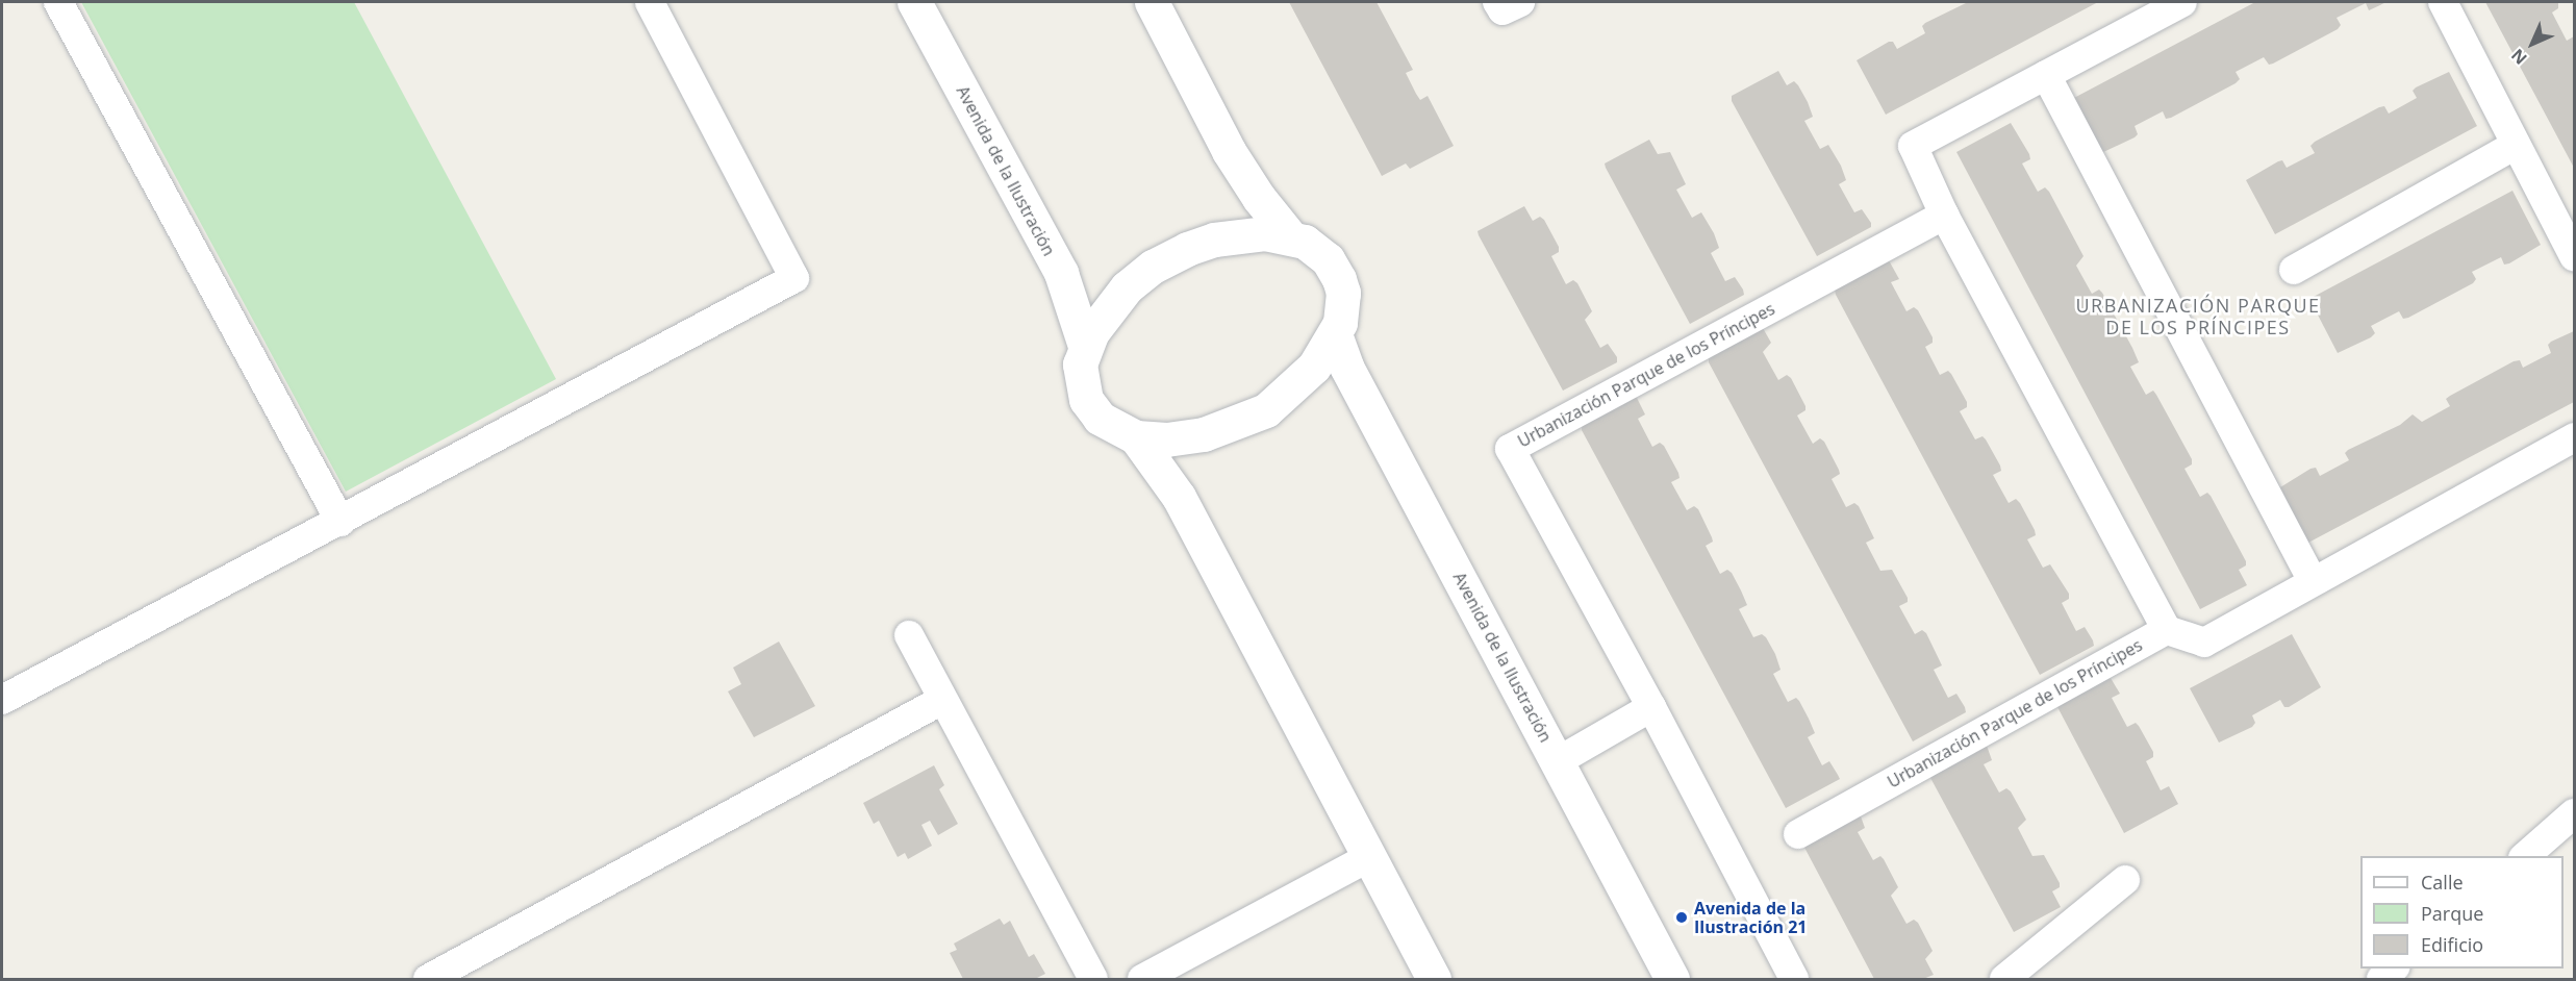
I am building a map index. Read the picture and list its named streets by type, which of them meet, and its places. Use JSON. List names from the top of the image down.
{
  "streets": {
    "street": ["Avenida de la Ilustración", "Urbanización Parque de los Príncipes"]
  },
  "districts": ["URBANIZACIÓN PARQUE DE LOS PRÍNCIPES"],
  "places": ["Avenida de la Ilustración 21"],
  "legend": ["Calle", "Parque", "Edificio"],
  "north": "bottom left"
}
